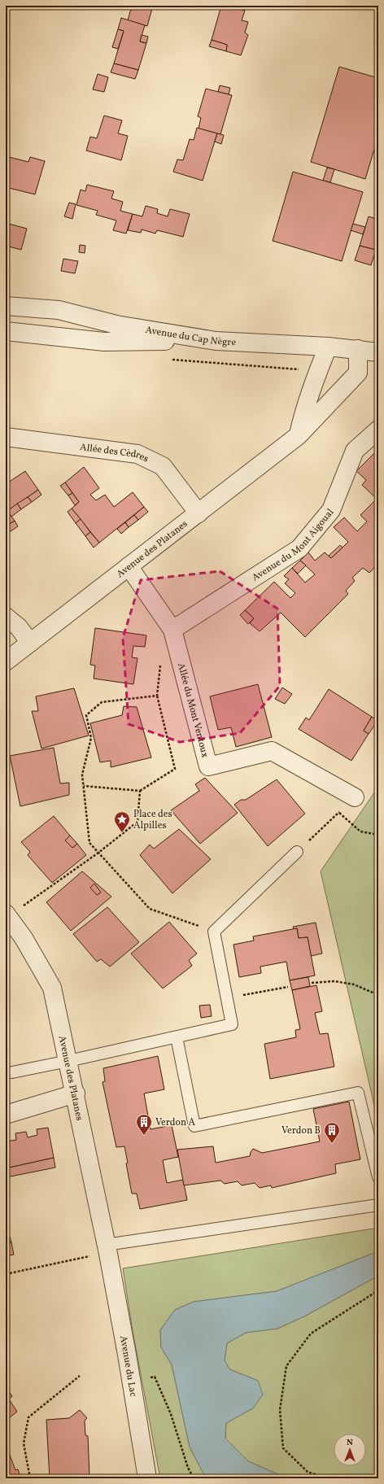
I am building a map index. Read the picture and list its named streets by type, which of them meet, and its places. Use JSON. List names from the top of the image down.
{
  "streets": {
    "street": [
      "Avenue du Cap Nègre",
      "Allée des Cèdres",
      "Avenue du Mont Aigoual",
      "Avenue des Platanes",
      "Allée du Mont Ventoux",
      "Avenue du Lac"
    ]
  },
  "crossings": [
    ["Avenue du Cap Nègre", "Avenue des Platanes"],
    ["Allée des Cèdres", "Avenue des Platanes"],
    ["Avenue du Mont Aigoual", "Allée du Mont Ventoux"],
    ["Avenue des Platanes", "Allée du Mont Ventoux"],
    ["Avenue des Platanes", "Avenue du Lac"]
  ],
  "places": {
    "place": ["Place des Alpilles"],
    "building": ["Verdon A", "Verdon B"]
  },
  "north": "top"
}
